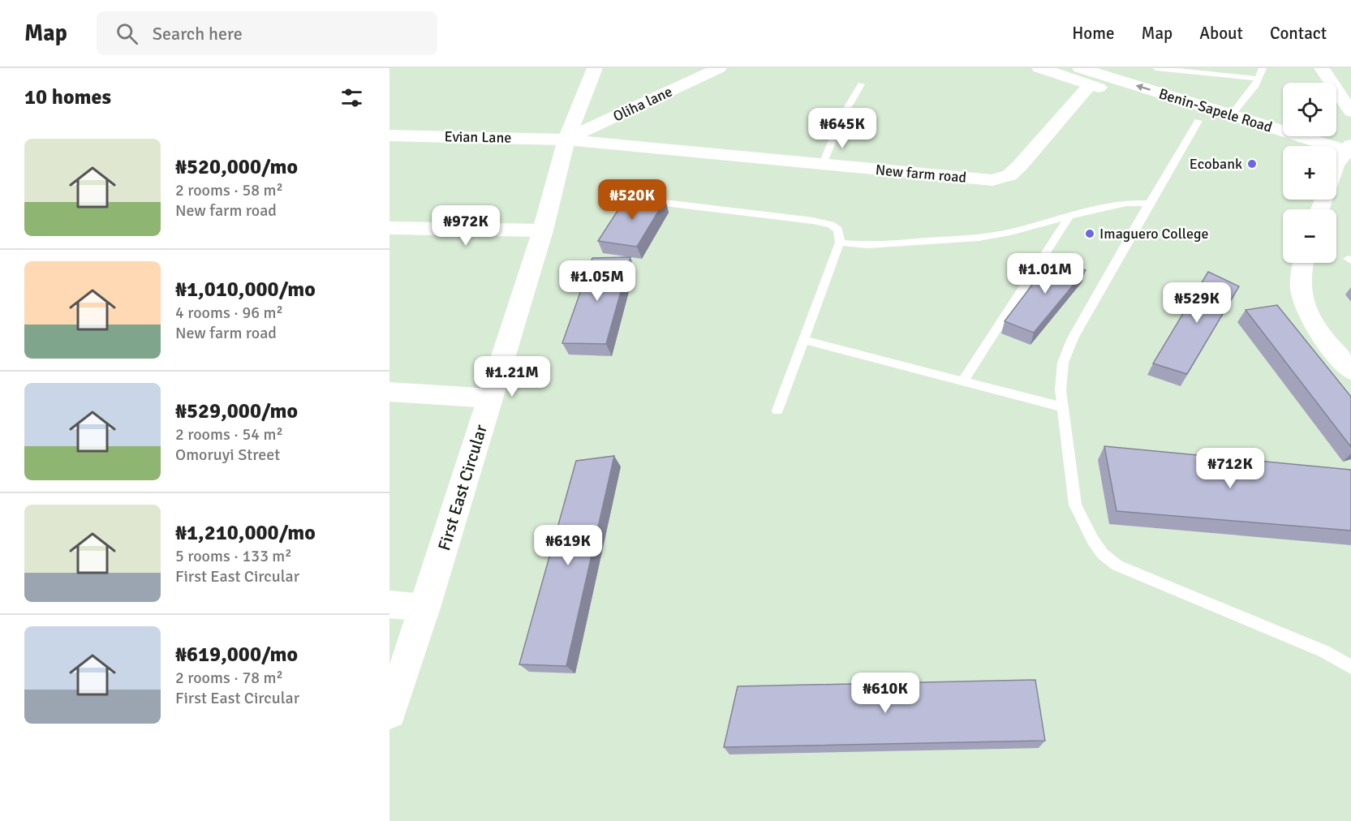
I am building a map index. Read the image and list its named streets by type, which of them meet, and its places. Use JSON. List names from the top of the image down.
{
  "streets": {
    "main road": ["Benin-Sapele Road", "First East Circular"],
    "street": ["Oliha lane", "Evian Lane", "New farm road"]
  },
  "crossings": [
    ["Oliha lane", "Evian Lane"],
    ["Oliha lane", "New farm road"],
    ["Oliha lane", "First East Circular"],
    ["Benin-Sapele Road", "New farm road"],
    ["Evian Lane", "New farm road"],
    ["Evian Lane", "First East Circular"],
    ["New farm road", "First East Circular"]
  ],
  "places": ["Ecobank", "Imaguero College"],
  "page": {
    "header": "Map",
    "search": "Search here",
    "nav": [
      "Home",
      "Map",
      "About",
      "Contact"
    ],
    "heading": "10 homes",
    "map_buttons": ["+", "−"],
    "price": [
      "₦645K",
      "₦520K",
      "₦972K",
      "₦1.01M",
      "₦1.05M",
      "₦529K",
      "₦1.21M",
      "₦712K",
      "₦619K",
      "₦610K"
    ],
    "list": [
      {
        "name": "₦520,000/mo",
        "note": "2 rooms · 58 m² · New farm road"
      },
      {
        "name": "₦1,010,000/mo",
        "note": "4 rooms · 96 m² · New farm road"
      },
      {
        "name": "₦529,000/mo",
        "note": "2 rooms · 54 m² · Omoruyi Street"
      },
      {
        "name": "₦1,210,000/mo",
        "note": "5 rooms · 133 m² · First East Circular"
      },
      {
        "name": "₦619,000/mo",
        "note": "2 rooms · 78 m² · First East Circular"
      }
    ]
  }
}
